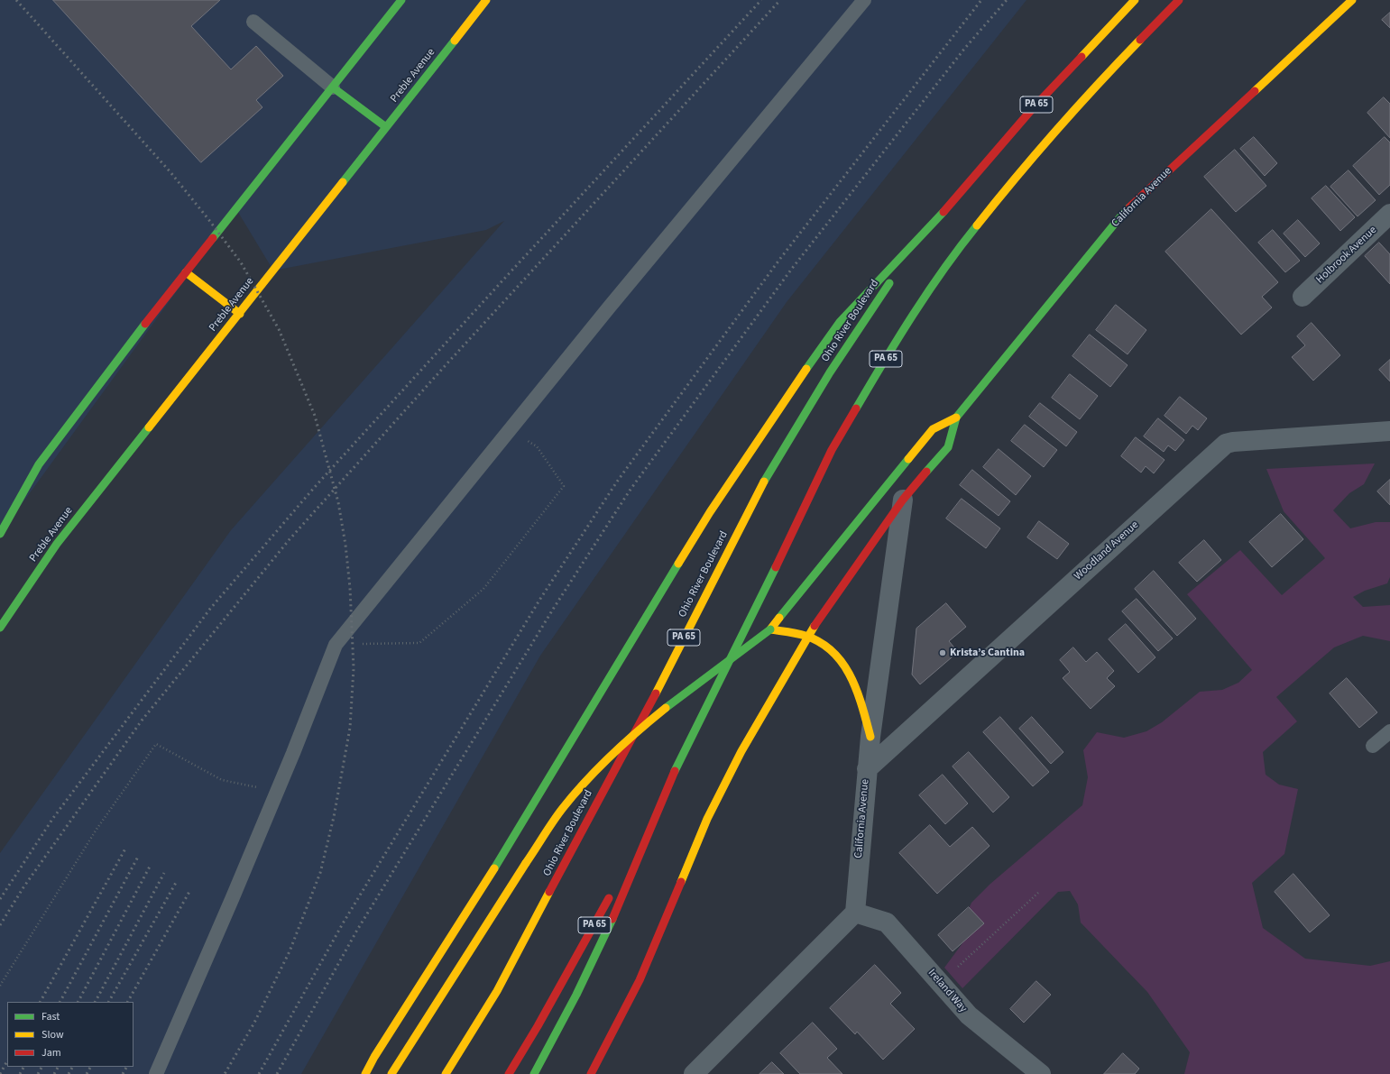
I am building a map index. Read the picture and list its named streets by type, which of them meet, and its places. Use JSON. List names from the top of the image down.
{
  "streets": {
    "main road": [
      "Preble Avenue",
      "PA 65",
      "California Avenue",
      "Ohio River Boulevard"
    ],
    "street": ["Holbrook Avenue", "Woodland Avenue", "Ireland Way"]
  },
  "crossings": [
    ["PA 65", "Ohio River Boulevard"],
    ["California Avenue", "Woodland Avenue"],
    ["California Avenue", "Ireland Way"]
  ],
  "places": ["Krista’s Cantina"],
  "legend": ["Fast", "Slow", "Jam"]
}
